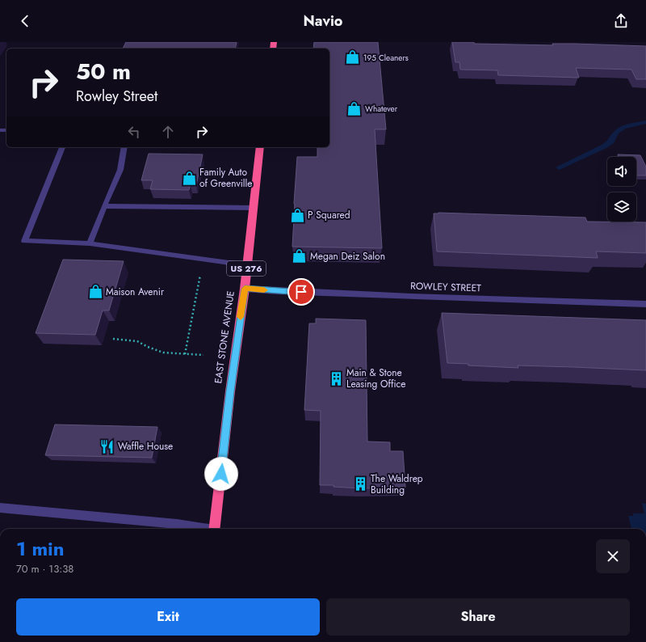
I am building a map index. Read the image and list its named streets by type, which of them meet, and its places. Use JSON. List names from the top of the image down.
{
  "streets": {
    "highway": ["US 276", "EAST STONE AVENUE"],
    "street": ["ROWLEY STREET"]
  },
  "crossings": [
    ["ROWLEY STREET", "EAST STONE AVENUE"]
  ],
  "places": {
    "shop": [
      "195 Cleaners",
      "Whatever",
      "Family Auto of Greenville",
      "P Squared",
      "Megan Deiz Salon",
      "Maison Avenir"
    ],
    "building": ["Main & Stone Leasing Office", "The Waldrep Building"],
    "restaurant": ["Waffle House"]
  },
  "page": {
    "header": "Navio",
    "turn": ["50 m", "Rowley Street"],
    "heading": ["1 min", "70 m · 13:38"],
    "buttons": ["Exit", "Share"]
  }
}
